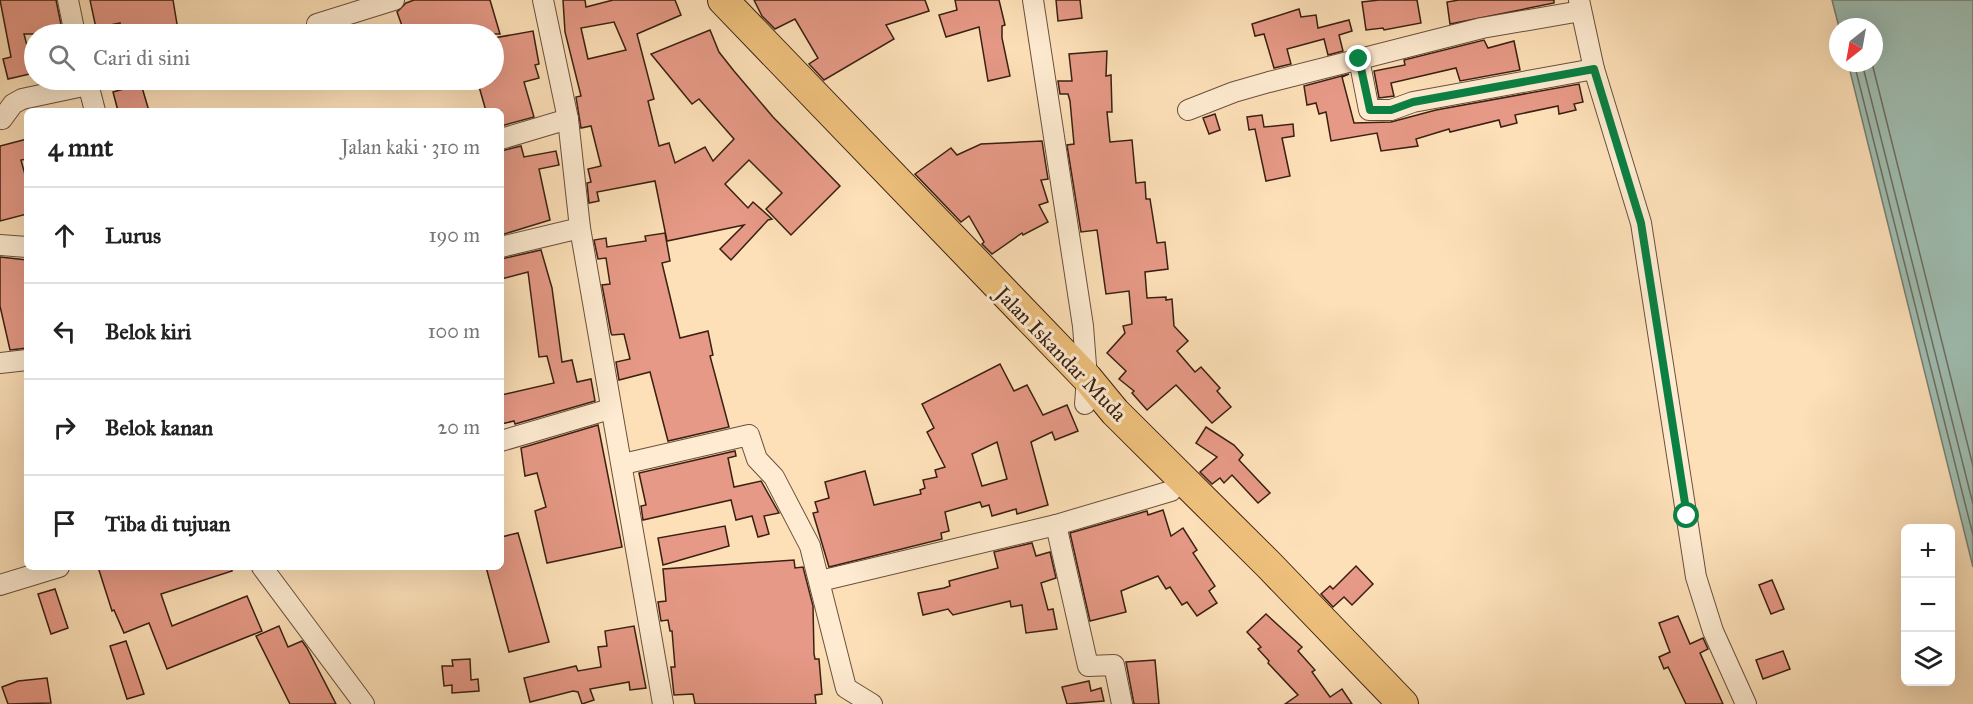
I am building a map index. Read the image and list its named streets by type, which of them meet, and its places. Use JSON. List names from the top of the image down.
{
  "streets": {
    "highway": ["Jalan Iskandar Muda"]
  },
  "north": "bottom left",
  "page": {
    "search": "Cari di sini",
    "heading": ["4 mnt", "Jalan kaki · 310 m"],
    "list": [
      ["Lurus", "190 m"],
      ["Belok kiri", "100 m"],
      ["Belok kanan", "20 m"],
      "Tiba di tujuan"
    ],
    "map_buttons": ["+", "−"]
  }
}
